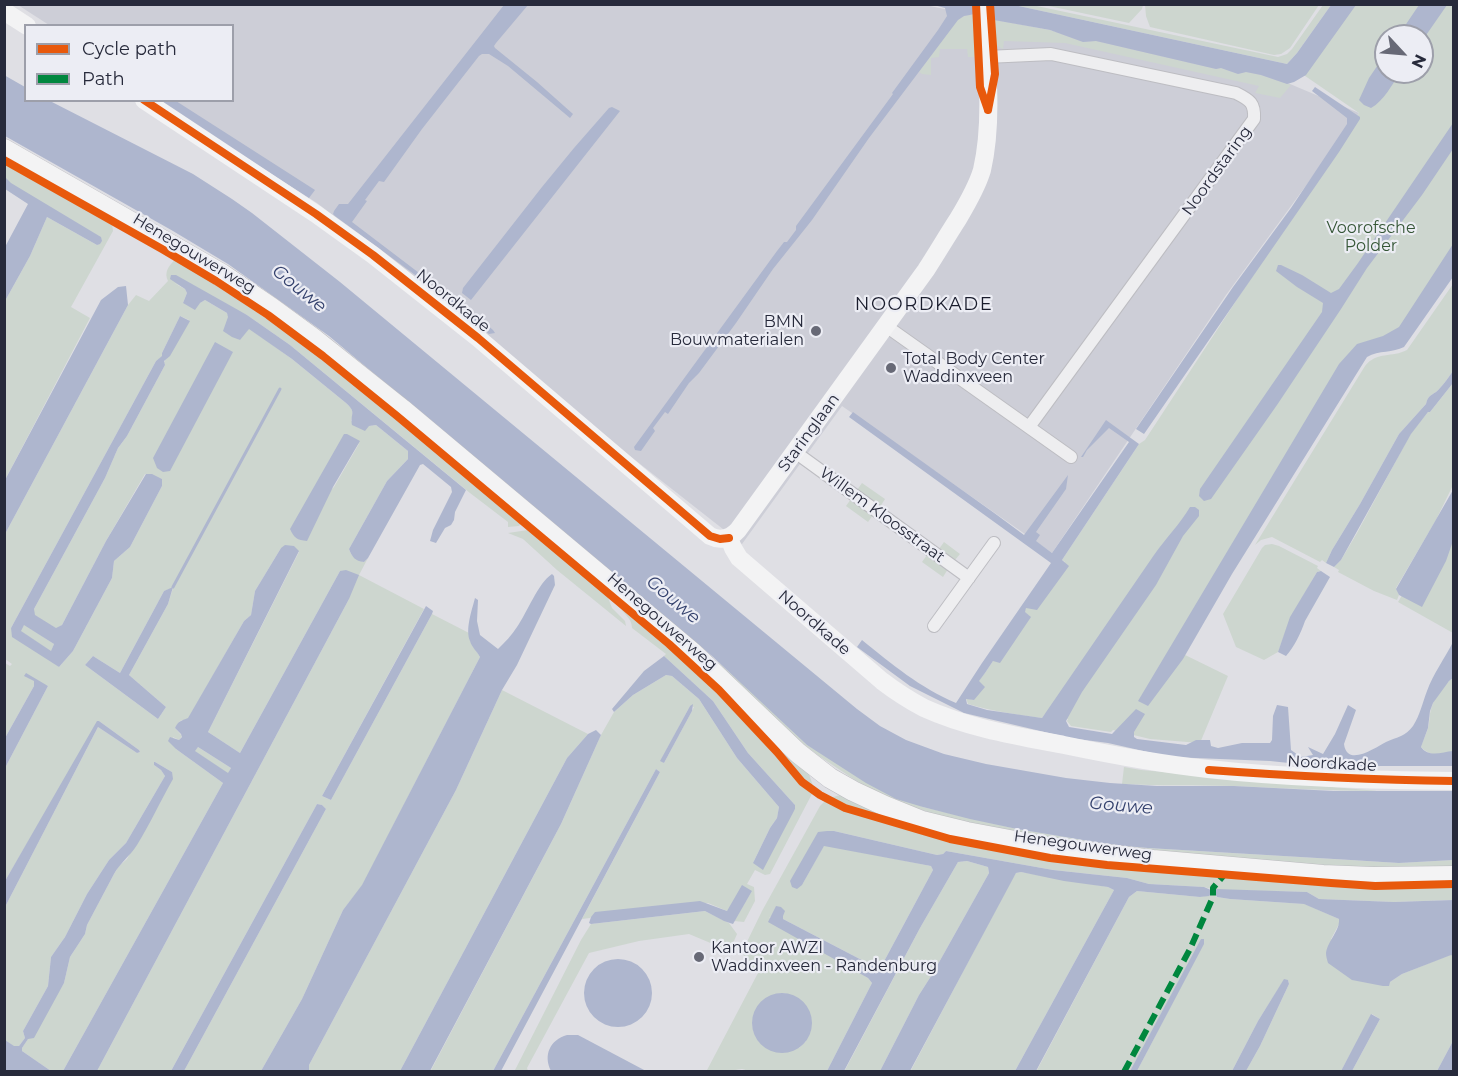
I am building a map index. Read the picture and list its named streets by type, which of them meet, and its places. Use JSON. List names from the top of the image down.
{
  "streets": {
    "main road": ["Henegouwerweg"],
    "street": [
      "Noordstaring",
      "Noordkade",
      "Staringlaan",
      "Willem Kloosstraat"
    ]
  },
  "crossings": [
    ["Noordstaring", "Staringlaan"],
    ["Noordkade", "Staringlaan"],
    ["Staringlaan", "Willem Kloosstraat"]
  ],
  "districts": ["NOORDKADE"],
  "water": ["Gouwe"],
  "parks": ["Voorofsche Polder"],
  "places": ["BMN Bouwmaterialen", "Total Body Center Waddinxveen", "Kantoor AWZI Waddinxveen - Randenburg"],
  "legend": ["Cycle path", "Path"],
  "north": "bottom right"
}
